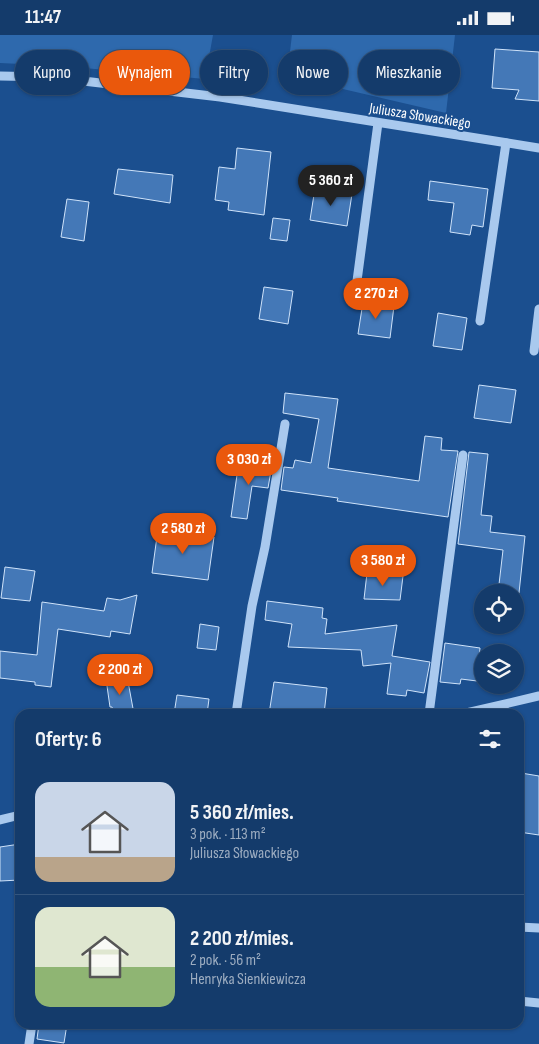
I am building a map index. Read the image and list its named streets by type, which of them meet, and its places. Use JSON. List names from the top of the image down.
{
  "streets": {
    "street": ["Juliusza Słowackiego"]
  },
  "page": {
    "status": "11:47",
    "chip": [
      "Kupno",
      "Wynajem",
      "Filtry",
      "Nowe",
      "Mieszkanie"
    ],
    "price": [
      "5 360 zł",
      "2 270 zł",
      "3 030 zł",
      "2 580 zł",
      "3 580 zł",
      "2 200 zł"
    ],
    "heading": "Oferty: 6",
    "list": [
      {
        "name": "5 360 zł/mies.",
        "note": "3 pok. · 113 m² · Juliusza Słowackiego"
      },
      {
        "name": "2 200 zł/mies.",
        "note": "2 pok. · 56 m² · Henryka Sienkiewicza"
      }
    ]
  }
}
